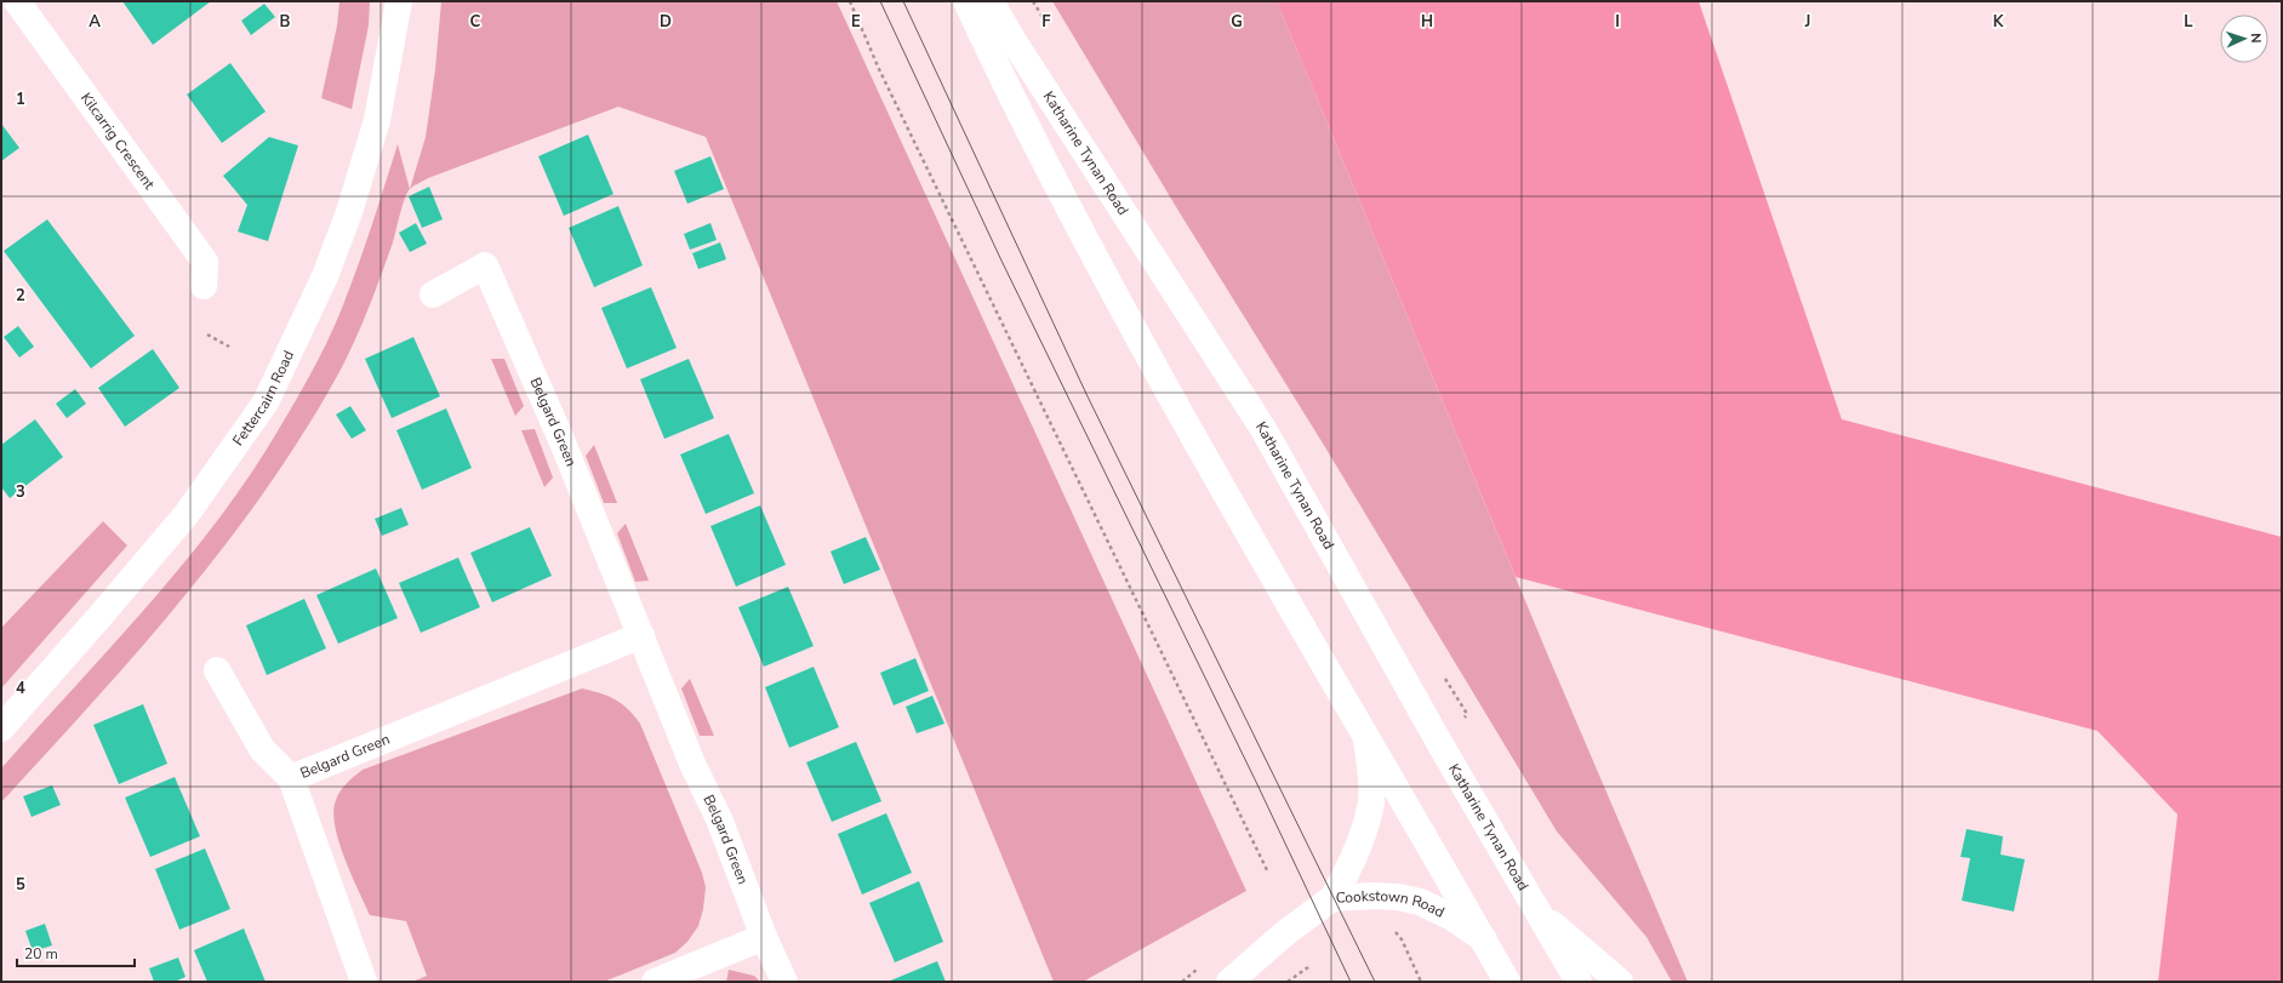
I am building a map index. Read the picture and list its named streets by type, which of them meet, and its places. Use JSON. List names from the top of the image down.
{
  "streets": {
    "street": [
      "Kilcarrig Crescent",
      "Katharine Tynan Road",
      "Fettercairn Road",
      "Belgard Green",
      "Cookstown Road"
    ]
  },
  "scale_bar": "20 m",
  "north": "right",
  "grid": {
    "columns": [
      "A",
      "B",
      "C",
      "D",
      "E",
      "F",
      "G",
      "H",
      "I",
      "J",
      "K",
      "L"
    ],
    "rows": [
      "1",
      "2",
      "3",
      "4",
      "5"
    ]
  }
}
